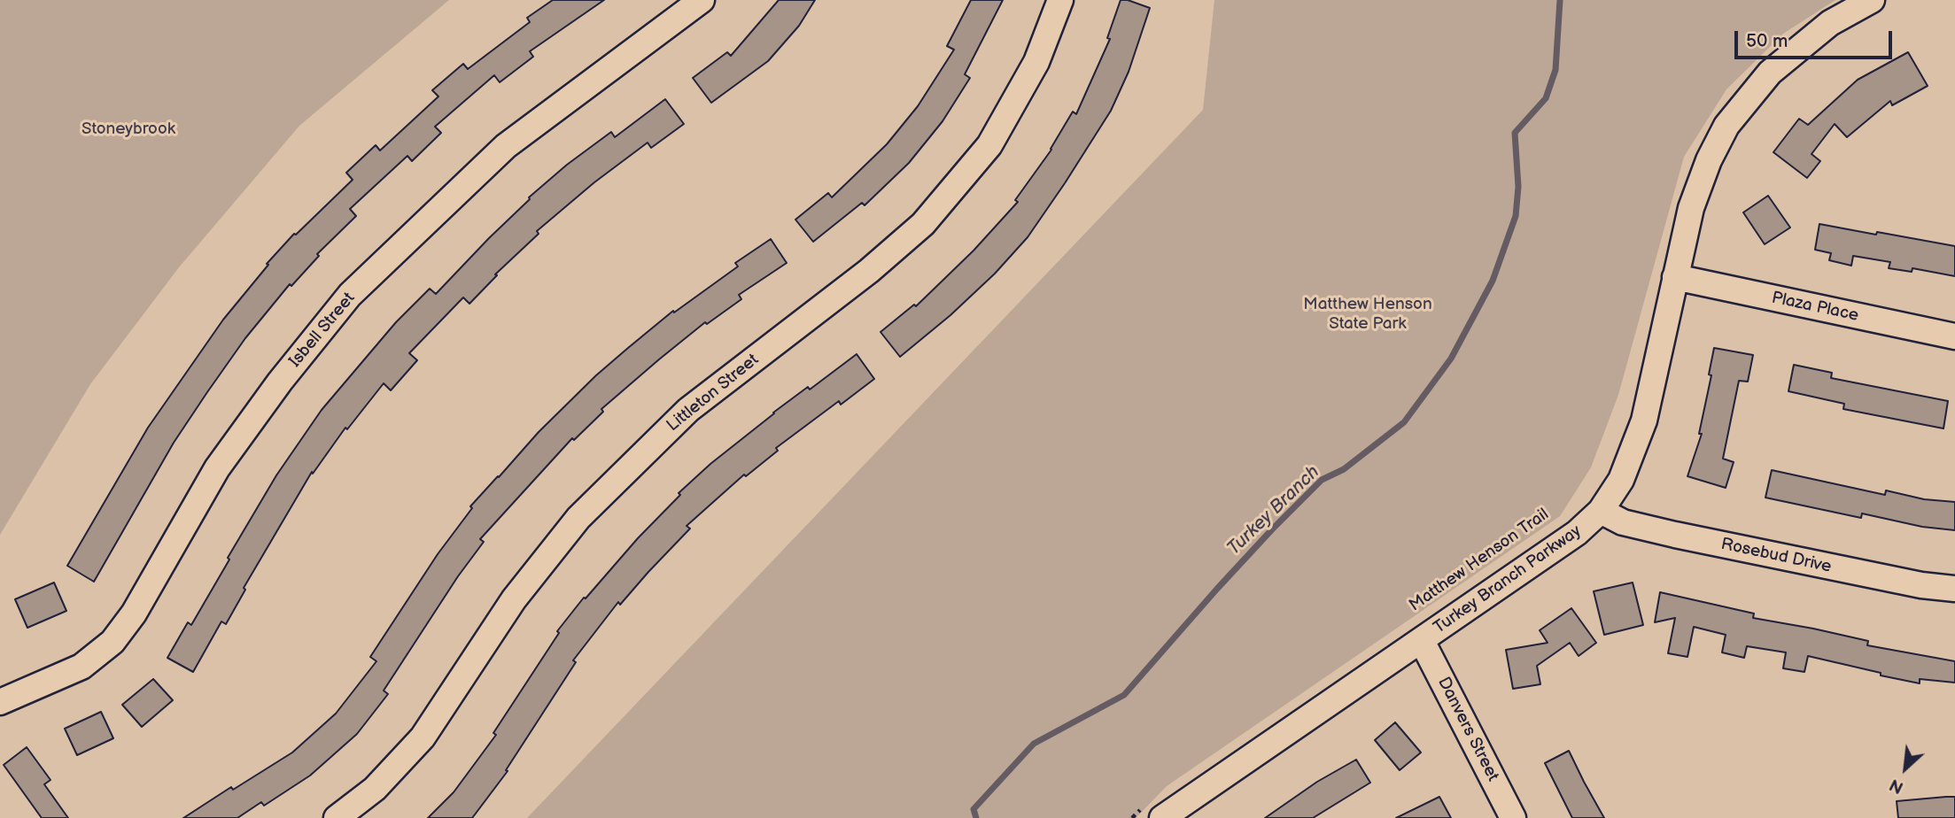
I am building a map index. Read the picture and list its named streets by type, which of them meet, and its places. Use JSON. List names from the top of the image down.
{
  "streets": {
    "street": [
      "Plaza Place",
      "Isbell Street",
      "Littleton Street",
      "Rosebud Drive",
      "Turkey Branch Parkway",
      "Danvers Street"
    ]
  },
  "crossings": [
    ["Plaza Place", "Turkey Branch Parkway"],
    ["Rosebud Drive", "Turkey Branch Parkway"],
    ["Turkey Branch Parkway", "Danvers Street"]
  ],
  "water": ["Turkey Branch"],
  "parks": ["Stoneybrook", "Matthew Henson State Park"],
  "scale_bar": "50 m",
  "north": "bottom left"
}
